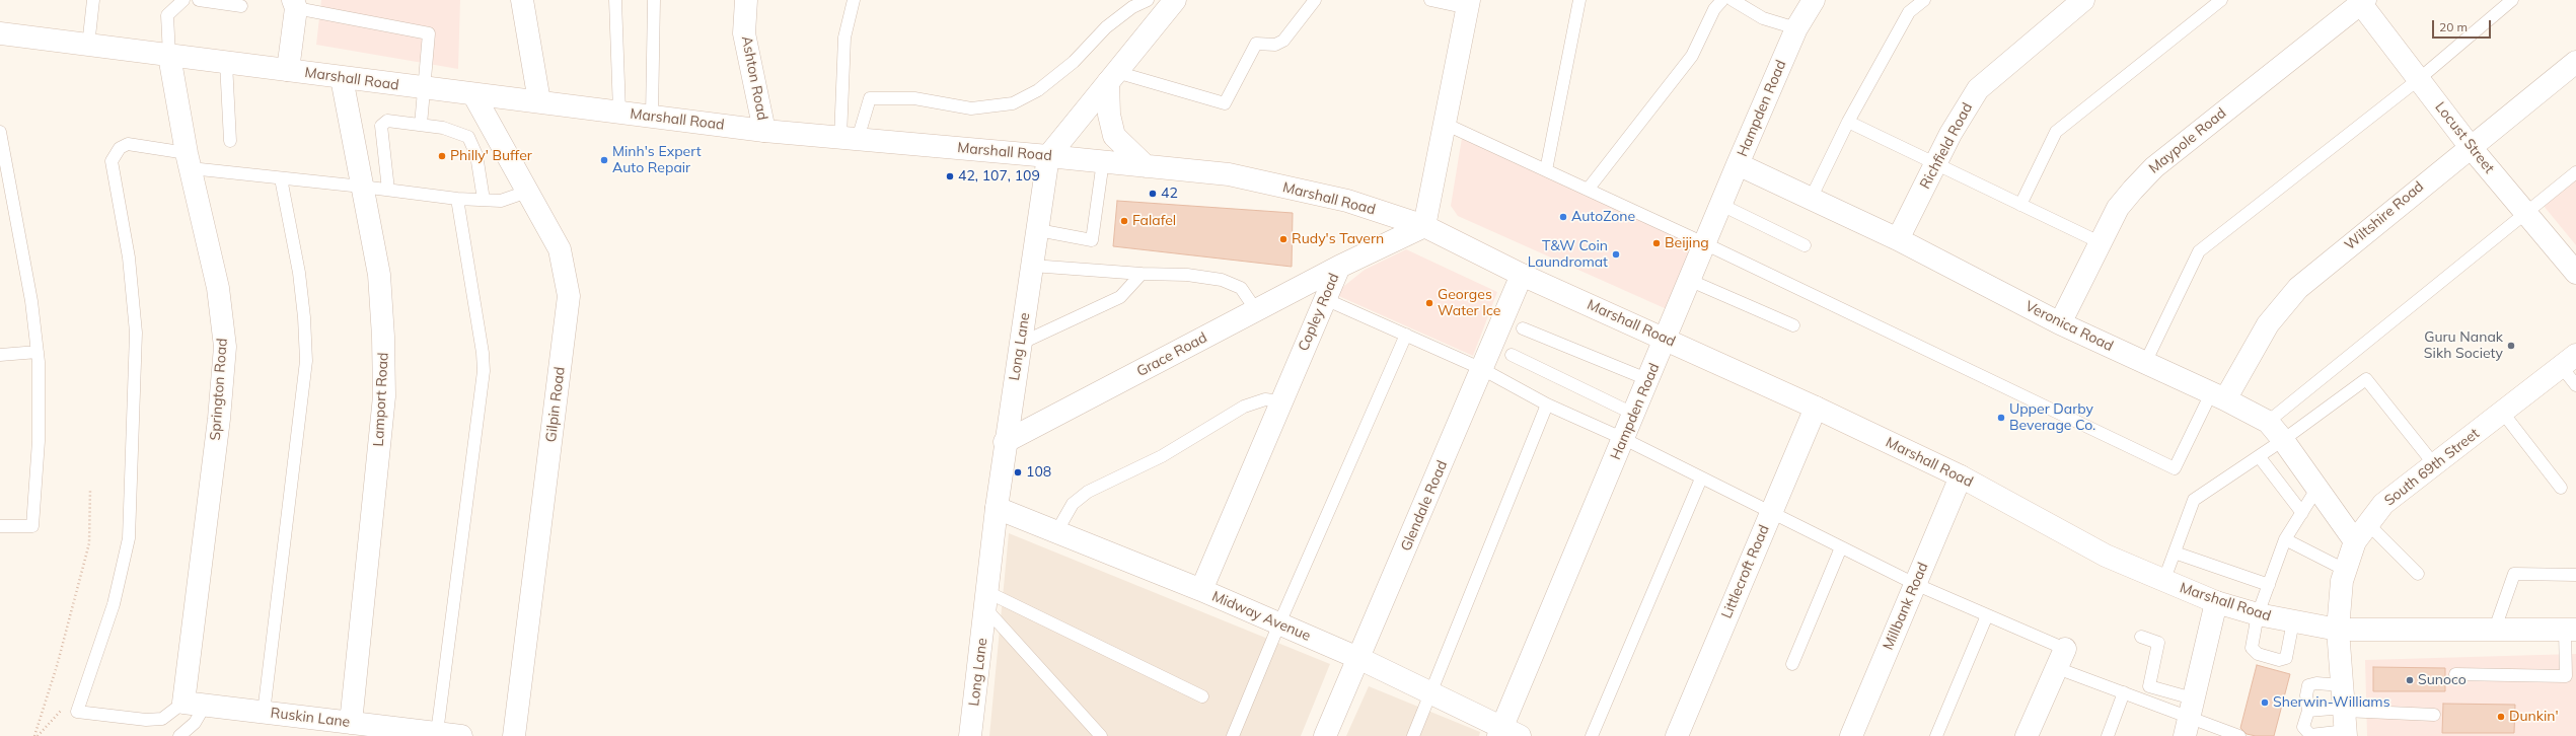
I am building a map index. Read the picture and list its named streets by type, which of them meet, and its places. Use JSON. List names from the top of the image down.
{
  "streets": {
    "street": [
      "Ashton Road",
      "Marshall Road",
      "Hampden Road",
      "Locust Street",
      "Maypole Road",
      "Richfield Road",
      "Wiltshire Road",
      "Copley Road",
      "Veronica Road",
      "Long Lane",
      "Grace Road",
      "Springton Road",
      "Lamport Road",
      "Gilpin Road",
      "South 69th Street",
      "Glendale Road",
      "Littlecroft Road",
      "Millbank Road",
      "Midway Avenue",
      "Ruskin Lane"
    ]
  },
  "crossings": [
    ["Ashton Road", "Marshall Road"],
    ["Marshall Road", "Hampden Road"],
    ["Marshall Road", "Copley Road"],
    ["Marshall Road", "Long Lane"],
    ["Marshall Road", "Springton Road"],
    ["Marshall Road", "Lamport Road"],
    ["Marshall Road", "Gilpin Road"],
    ["Marshall Road", "South 69th Street"],
    ["Marshall Road", "Glendale Road"],
    ["Marshall Road", "Littlecroft Road"],
    ["Marshall Road", "Millbank Road"],
    ["Hampden Road", "Veronica Road"],
    ["Hampden Road", "Midway Avenue"],
    ["Locust Street", "Maypole Road"],
    ["Locust Street", "Wiltshire Road"],
    ["Maypole Road", "Veronica Road"],
    ["Richfield Road", "Veronica Road"],
    ["Wiltshire Road", "Veronica Road"],
    ["Copley Road", "Grace Road"],
    ["Copley Road", "Midway Avenue"],
    ["Veronica Road", "South 69th Street"],
    ["Long Lane", "Grace Road"],
    ["Long Lane", "Midway Avenue"],
    ["Springton Road", "Ruskin Lane"],
    ["Lamport Road", "Ruskin Lane"],
    ["Glendale Road", "Midway Avenue"]
  ],
  "places": [
    "Philly' Buffer",
    "Minh's Expert Auto Repair",
    "42, 107, 109",
    "42",
    "AutoZone",
    "Falafel",
    "Rudy's Tavern",
    "Beijing",
    "T&W Coin Laundromat",
    "Georges Water Ice",
    "Guru Nanak Sikh Society",
    "Upper Darby Beverage Co.",
    "108",
    "Sunoco",
    "Sherwin-Williams",
    "Dunkin'"
  ],
  "scale_bar": "20 m"
}
